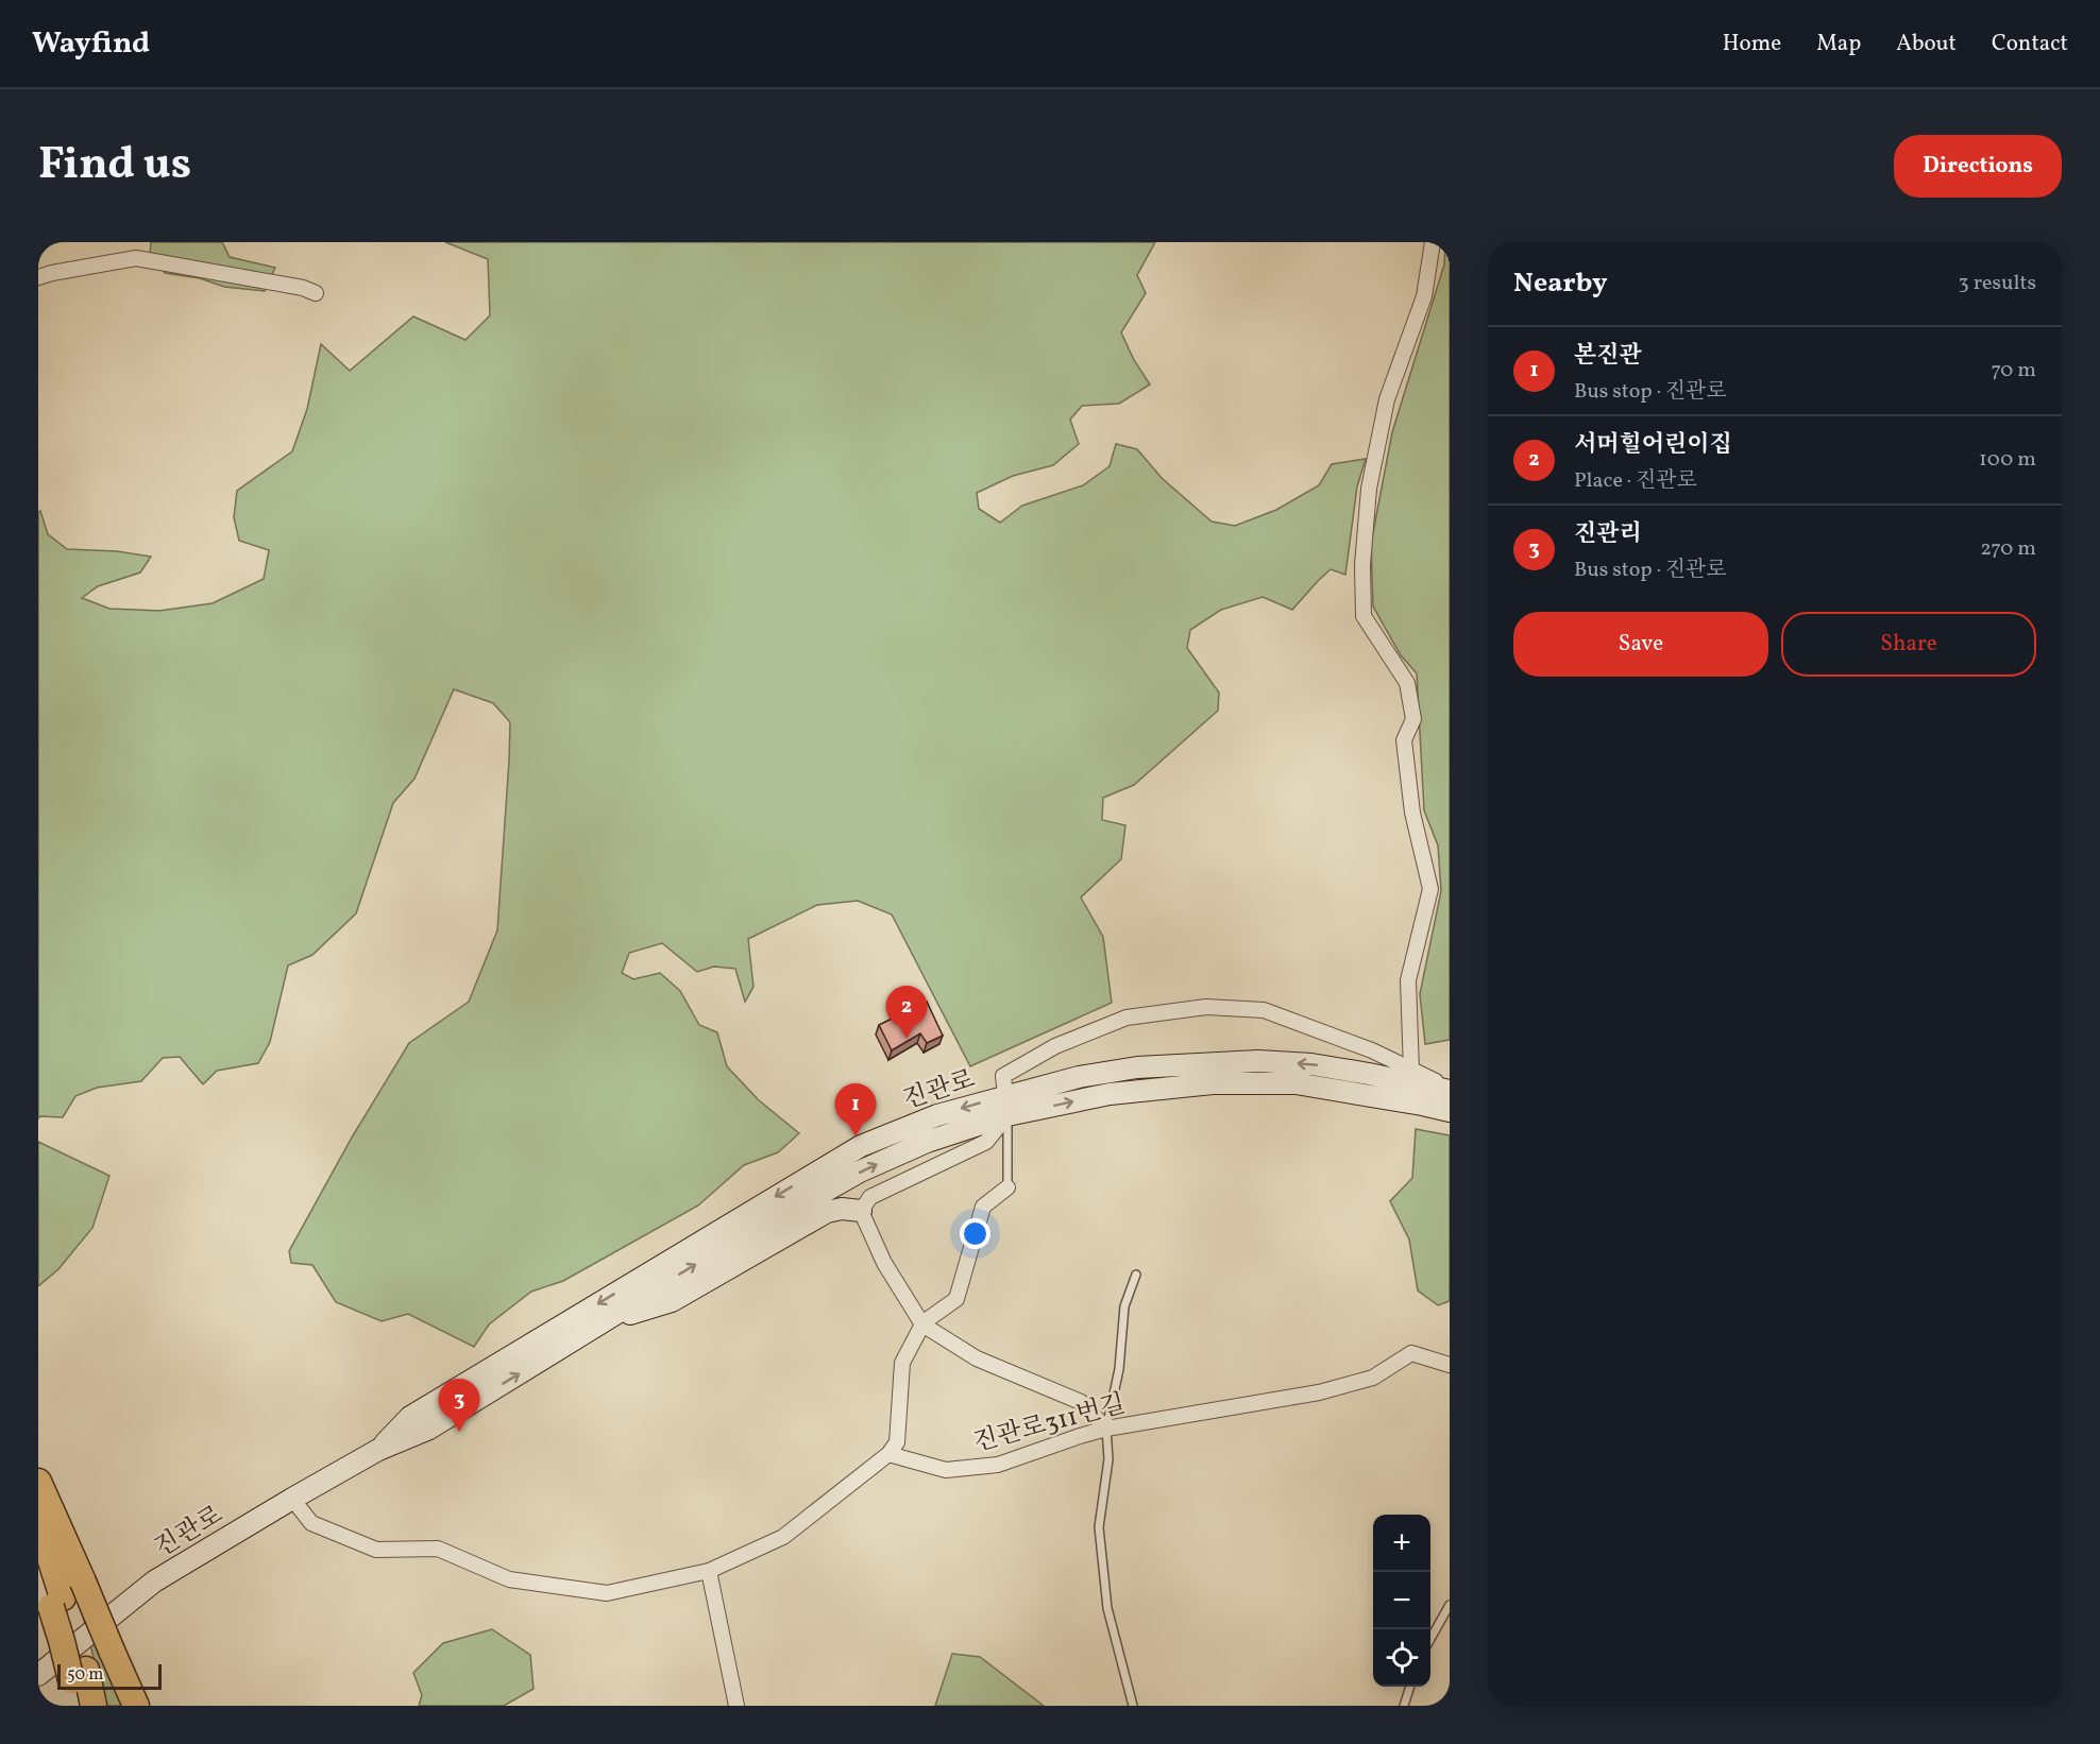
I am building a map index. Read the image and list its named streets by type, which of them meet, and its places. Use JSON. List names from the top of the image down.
{
  "streets": {
    "main road": ["진관로"],
    "street": ["진관로311번길"]
  },
  "scale_bar": "50 m",
  "page": {
    "header": "Wayfind",
    "nav": [
      "Home",
      "Map",
      "About",
      "Contact"
    ],
    "title": "Find us",
    "buttons": [
      "Directions",
      ["Save", "Share"]
    ],
    "heading": ["Nearby", "3 results"],
    "list": [
      {
        "mark": "1",
        "name": "본진관",
        "note": "Bus stop · 진관로",
        "value": "70 m"
      },
      {
        "mark": "2",
        "name": "서머힐어린이집",
        "note": "Place · 진관로",
        "value": "100 m"
      },
      {
        "mark": "3",
        "name": "진관리",
        "note": "Bus stop · 진관로",
        "value": "270 m"
      }
    ],
    "pins": ["2", "1", "3"],
    "map_buttons": ["+", "−"],
    "scale": "50 m"
  }
}
